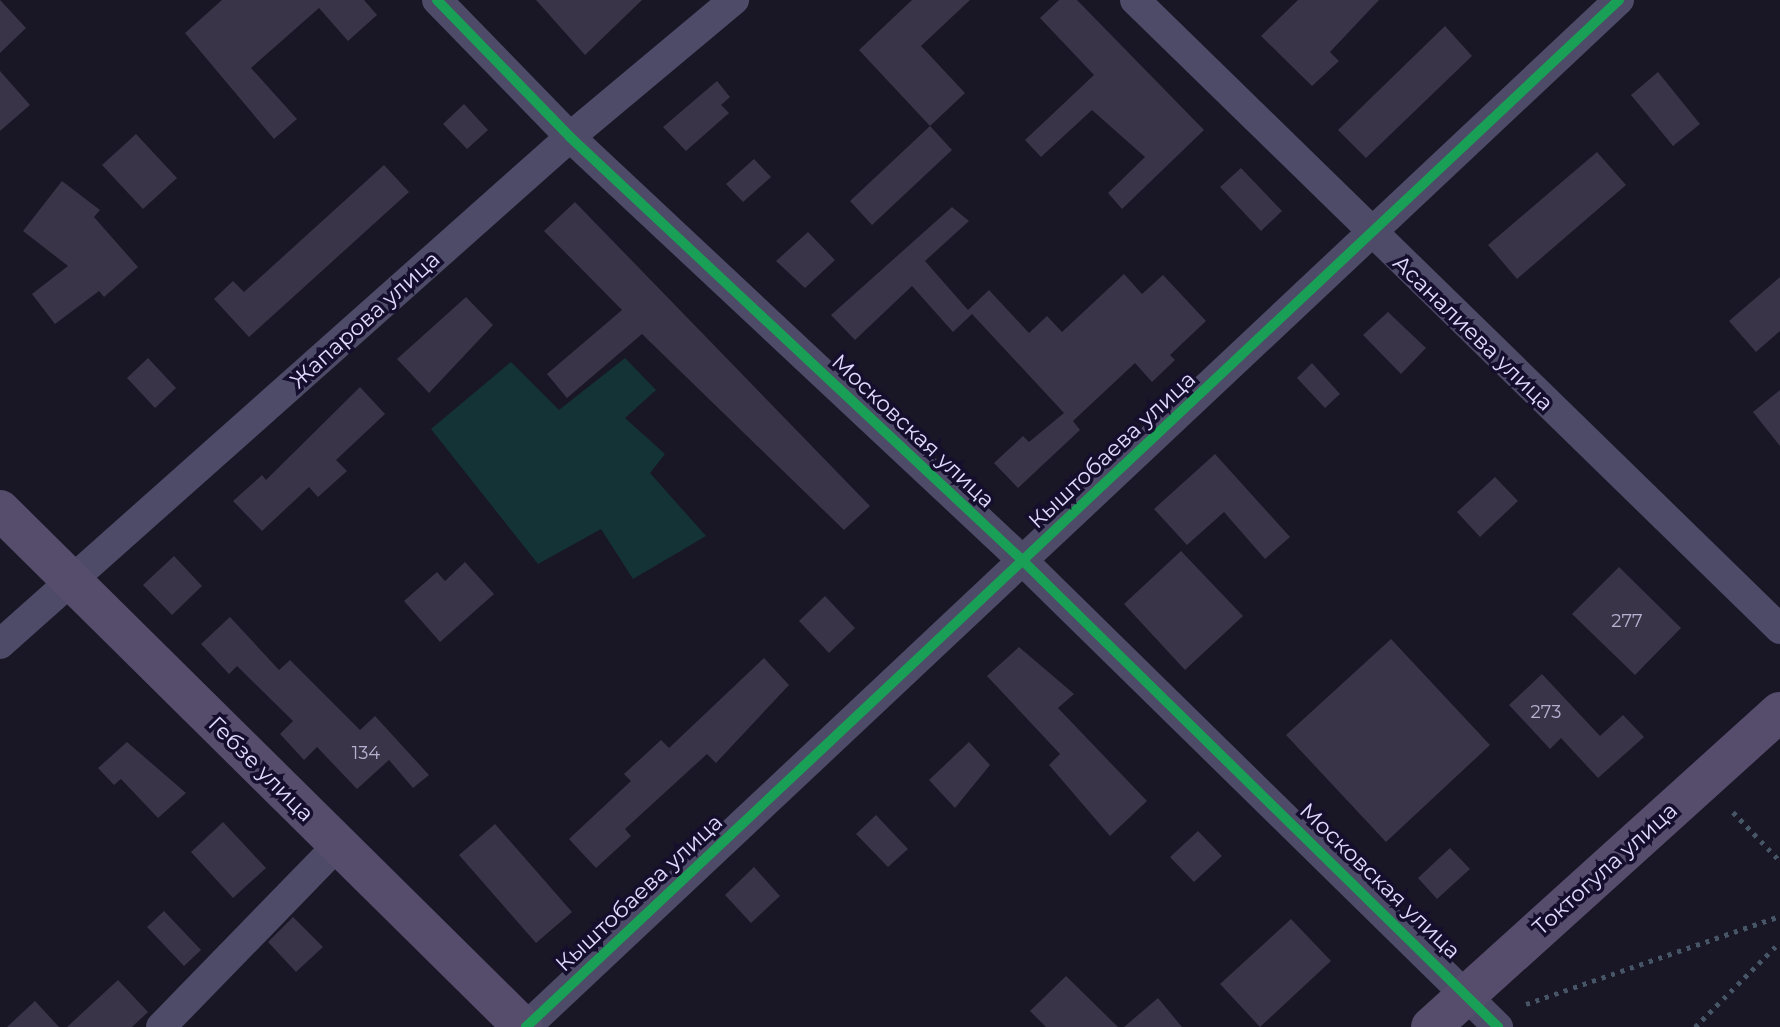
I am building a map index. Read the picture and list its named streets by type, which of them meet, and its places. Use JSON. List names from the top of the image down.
{
  "streets": {
    "main road": ["Гебзе улица", "Токтогула улица"],
    "street": [
      "Жапарова улица",
      "Асаналиева улица",
      "Московская улица",
      "Кыштобаева улица"
    ]
  },
  "crossings": [
    ["Жапарова улица", "Московская улица"],
    ["Жапарова улица", "Гебзе улица"],
    ["Асаналиева улица", "Кыштобаева улица"],
    ["Московская улица", "Кыштобаева улица"],
    ["Московская улица", "Токтогула улица"],
    ["Кыштобаева улица", "Гебзе улица"]
  ],
  "house_numbers": ["277", "273", "134"]
}
